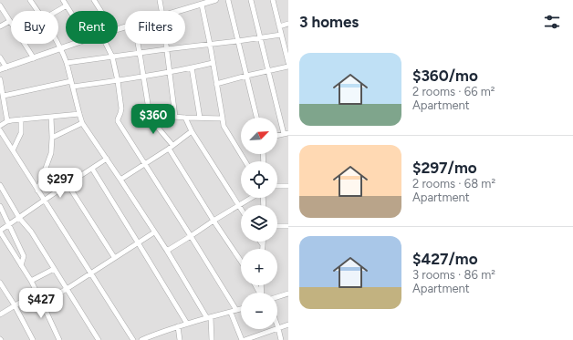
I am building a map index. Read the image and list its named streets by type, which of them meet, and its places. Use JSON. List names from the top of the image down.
{
  "north": "top right",
  "page": {
    "heading": "3 homes",
    "chip": ["Buy", "Rent", "Filters"],
    "list": [
      {
        "name": "$360/mo",
        "note": "2 rooms · 66 m² · Apartment"
      },
      {
        "name": "$297/mo",
        "note": "2 rooms · 68 m² · Apartment"
      },
      {
        "name": "$427/mo",
        "note": "3 rooms · 86 m² · Apartment"
      }
    ],
    "price": ["$360", "$297", "$427"],
    "map_buttons": ["+", "−"]
  }
}
